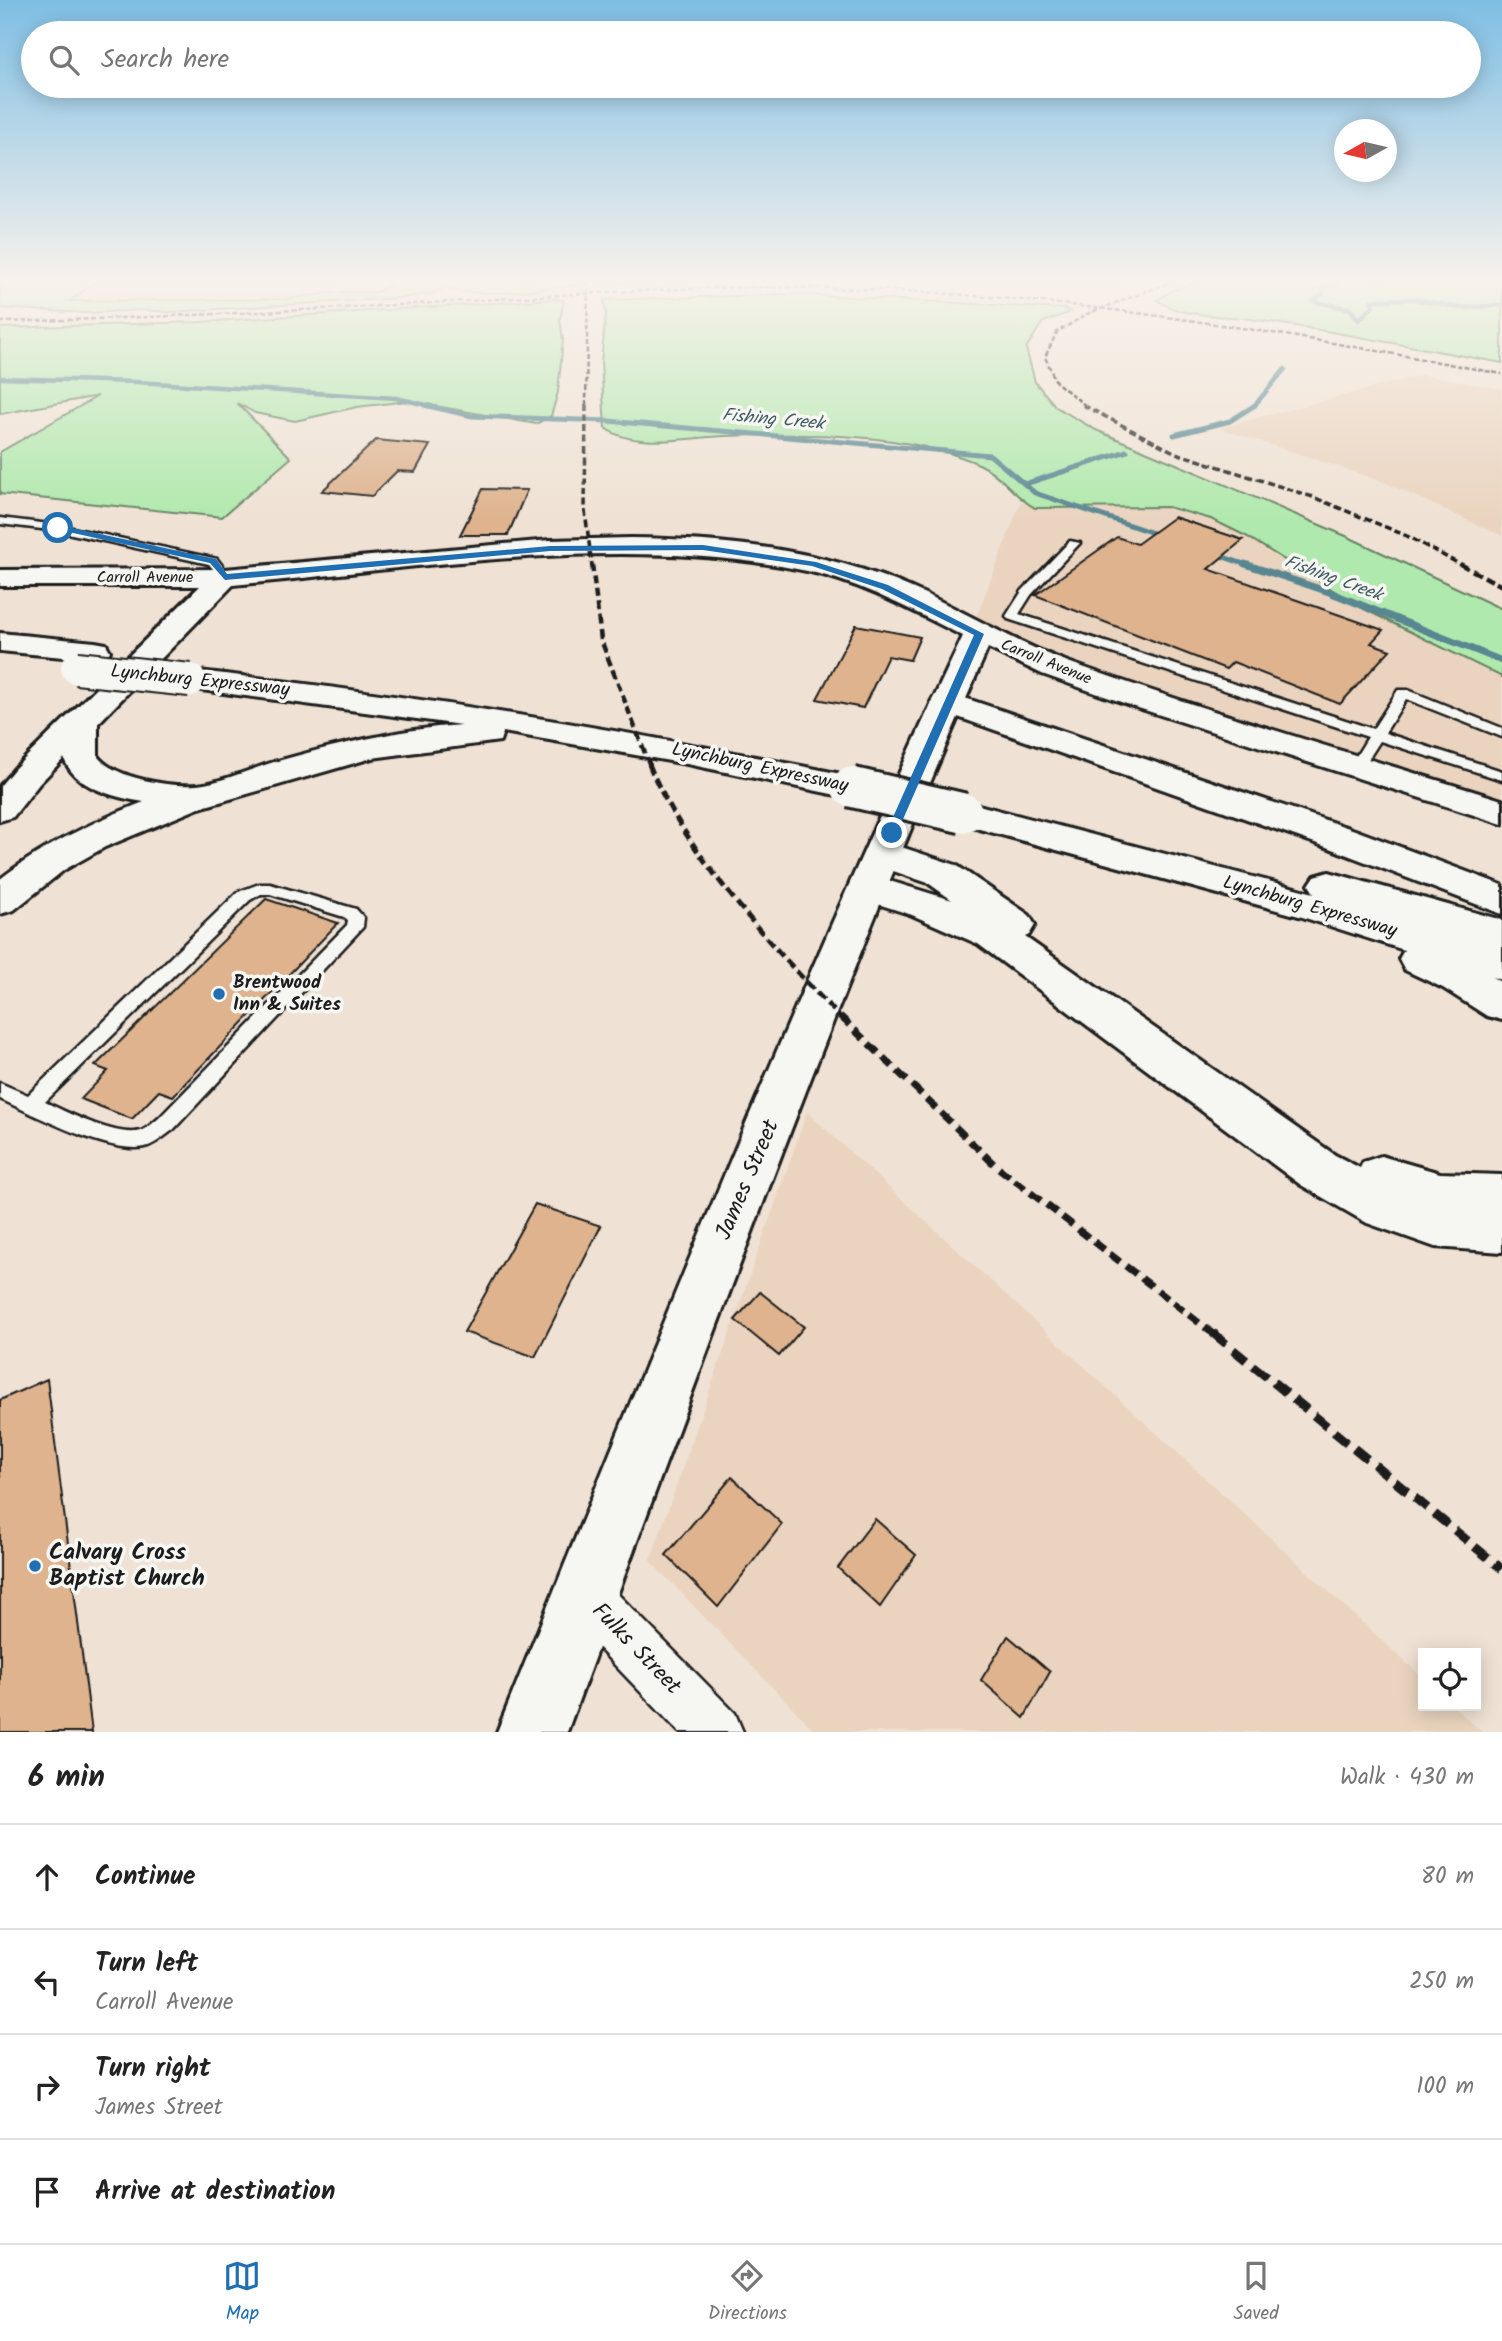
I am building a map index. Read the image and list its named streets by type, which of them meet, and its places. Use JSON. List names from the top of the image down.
{
  "streets": {
    "main road": ["Carroll Avenue", "Lynchburg Expressway", "James Street"],
    "street": ["Fulks Street"]
  },
  "crossings": [
    ["Carroll Avenue", "James Street"],
    ["James Street", "Fulks Street"]
  ],
  "water": ["Fishing Creek"],
  "places": ["Brentwood Inn & Suites", "Calvary Cross Baptist Church"],
  "north": "left",
  "page": {
    "search": "Search here",
    "heading": ["6 min", "Walk · 430 m"],
    "list": [
      ["Continue", "80 m"],
      ["Turn left", "Carroll Avenue", "250 m"],
      ["Turn right", "James Street", "100 m"],
      "Arrive at destination"
    ],
    "nav": ["Map", "Directions", "Saved"]
  }
}
